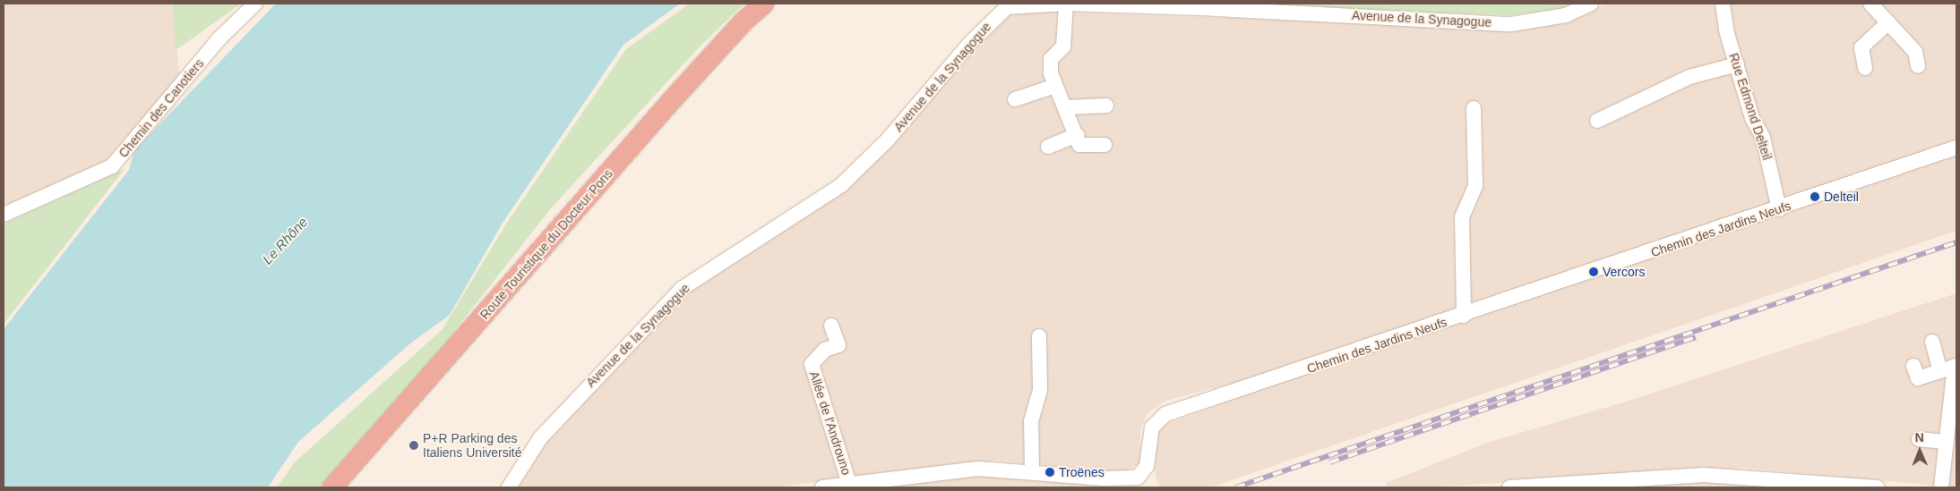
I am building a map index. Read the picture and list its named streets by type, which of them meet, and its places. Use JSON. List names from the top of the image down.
{
  "streets": {
    "highway": ["Route Touristique du Docteur Pons"],
    "street": [
      "Avenue de la Synagogue",
      "Rue Edmond Delteil",
      "Chemin des Canotiers",
      "Chemin des Jardins Neufs",
      "Allée de l'Androuno"
    ]
  },
  "crossings": [
    ["Rue Edmond Delteil", "Chemin des Jardins Neufs"],
    ["Chemin des Jardins Neufs", "Allée de l'Androuno"]
  ],
  "water": ["Le Rhône"],
  "places": [
    "Delteil",
    "Vercors",
    "P+R Parking des Italiens Université",
    "Troënes"
  ],
  "north": "top"
}
